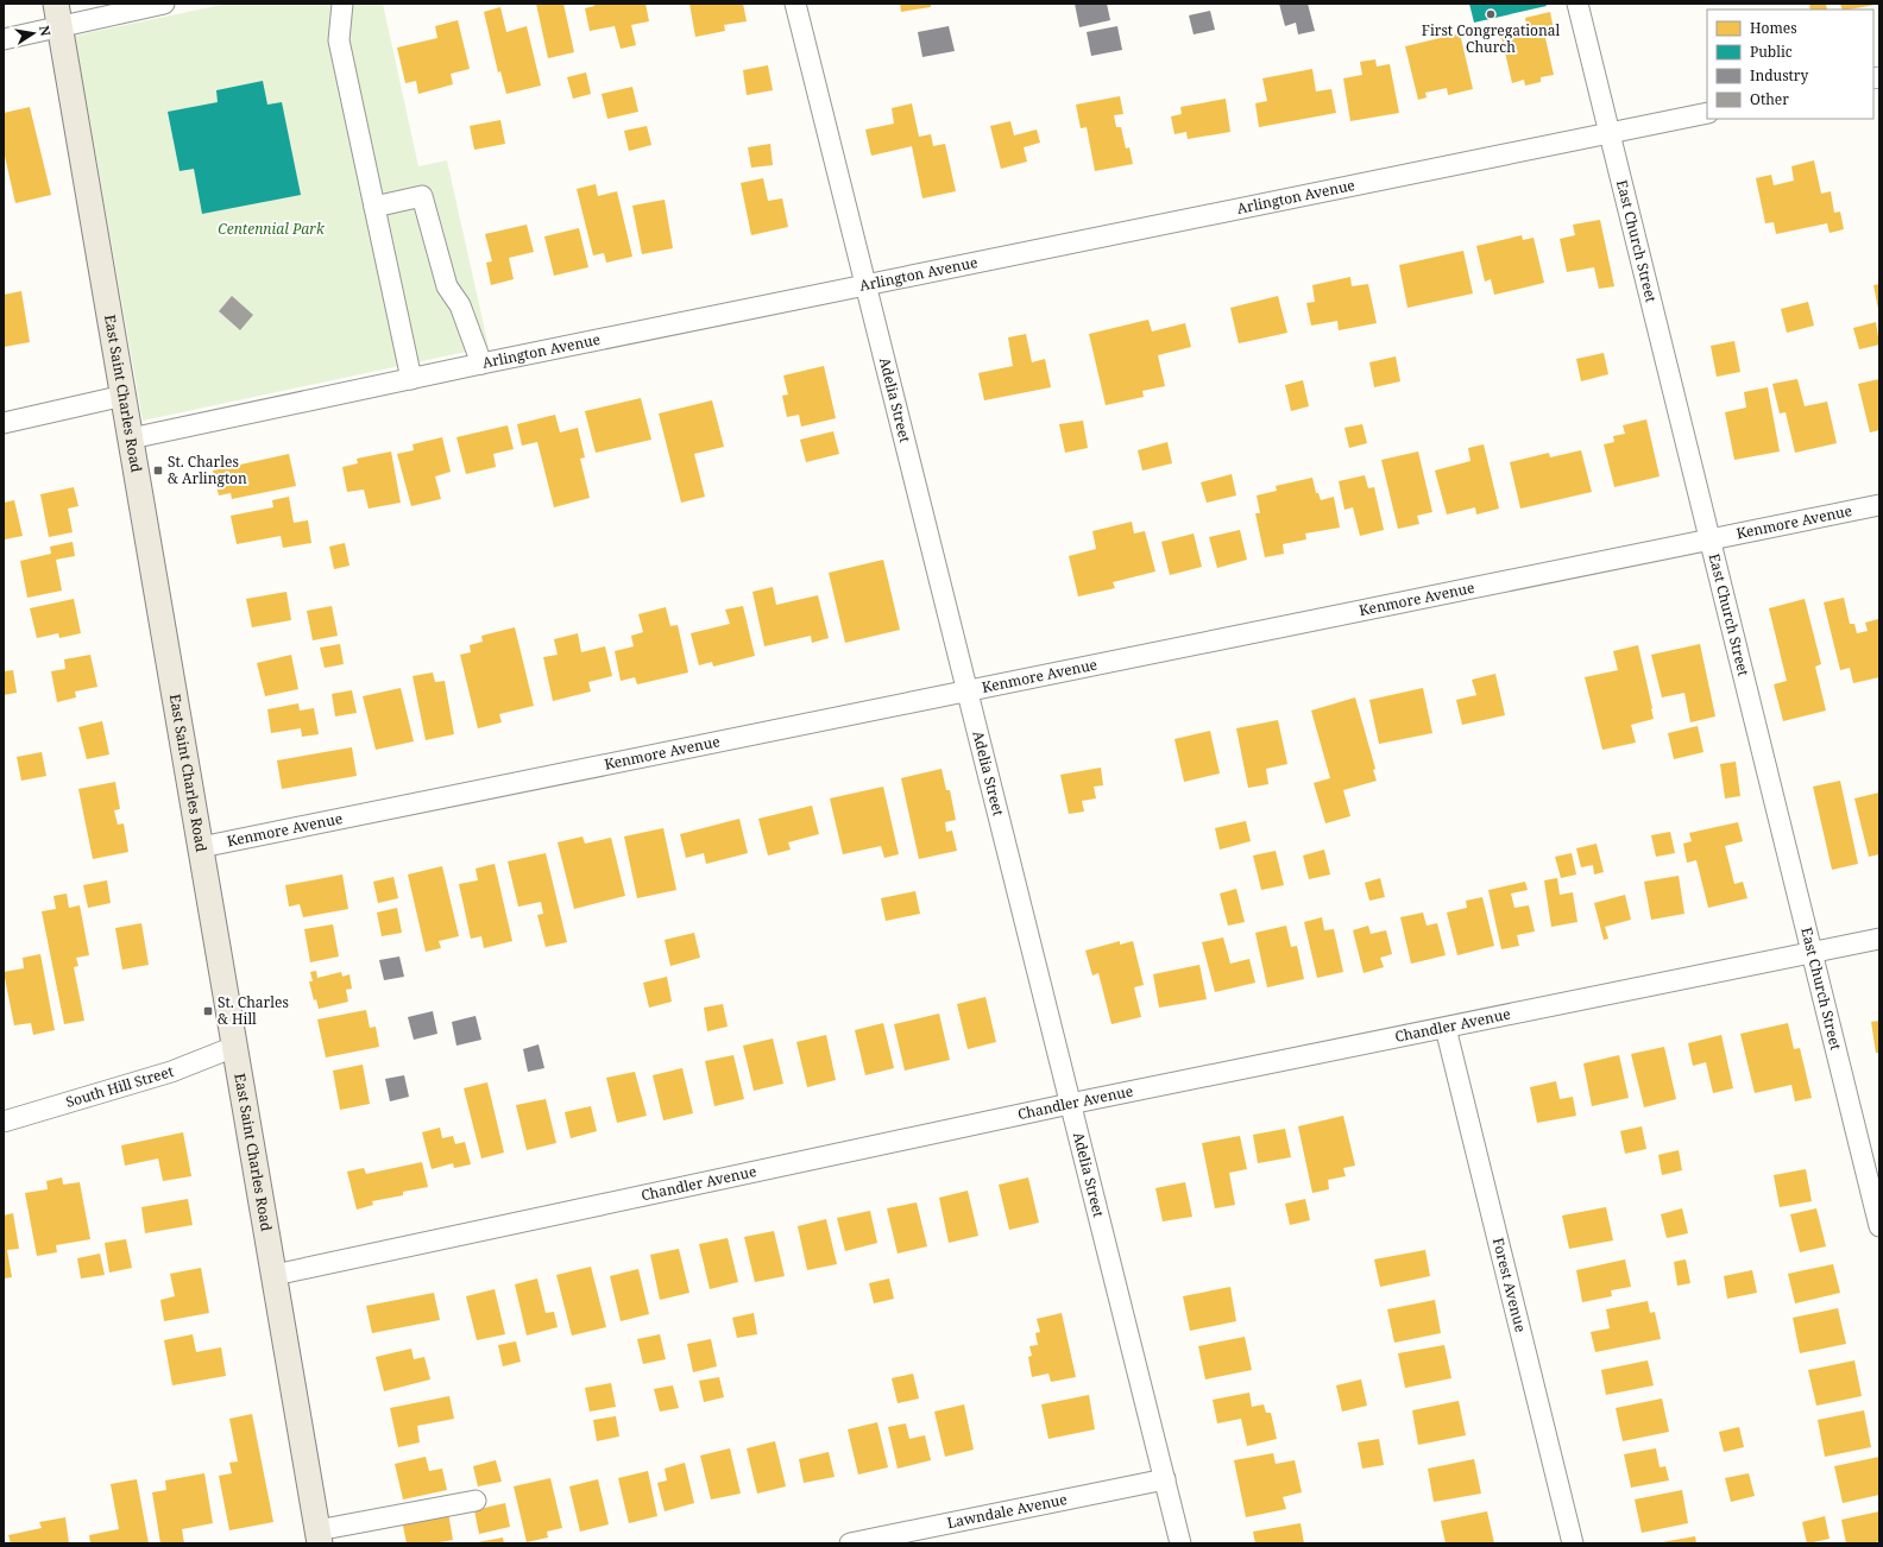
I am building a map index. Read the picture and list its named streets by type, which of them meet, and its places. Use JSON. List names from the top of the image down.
{
  "streets": {
    "main road": ["East Saint Charles Road"],
    "street": [
      "Arlington Avenue",
      "East Church Street",
      "Adelia Street",
      "Kenmore Avenue",
      "Chandler Avenue",
      "South Hill Street",
      "Forest Avenue",
      "Lawndale Avenue"
    ]
  },
  "crossings": [
    ["Arlington Avenue", "East Church Street"],
    ["Arlington Avenue", "East Saint Charles Road"],
    ["Arlington Avenue", "Adelia Street"],
    ["East Church Street", "Kenmore Avenue"],
    ["East Church Street", "Chandler Avenue"],
    ["East Saint Charles Road", "Kenmore Avenue"],
    ["East Saint Charles Road", "Chandler Avenue"],
    ["East Saint Charles Road", "South Hill Street"],
    ["Adelia Street", "Kenmore Avenue"],
    ["Adelia Street", "Chandler Avenue"],
    ["Adelia Street", "Lawndale Avenue"],
    ["Chandler Avenue", "Forest Avenue"]
  ],
  "parks": ["Centennial Park"],
  "places": {
    "other": ["First Congregational Church"],
    "transit": ["St. Charles & Arlington", "St. Charles & Hill"]
  },
  "legend": [
    "Homes",
    "Public",
    "Industry",
    "Other"
  ],
  "north": "right"
}
